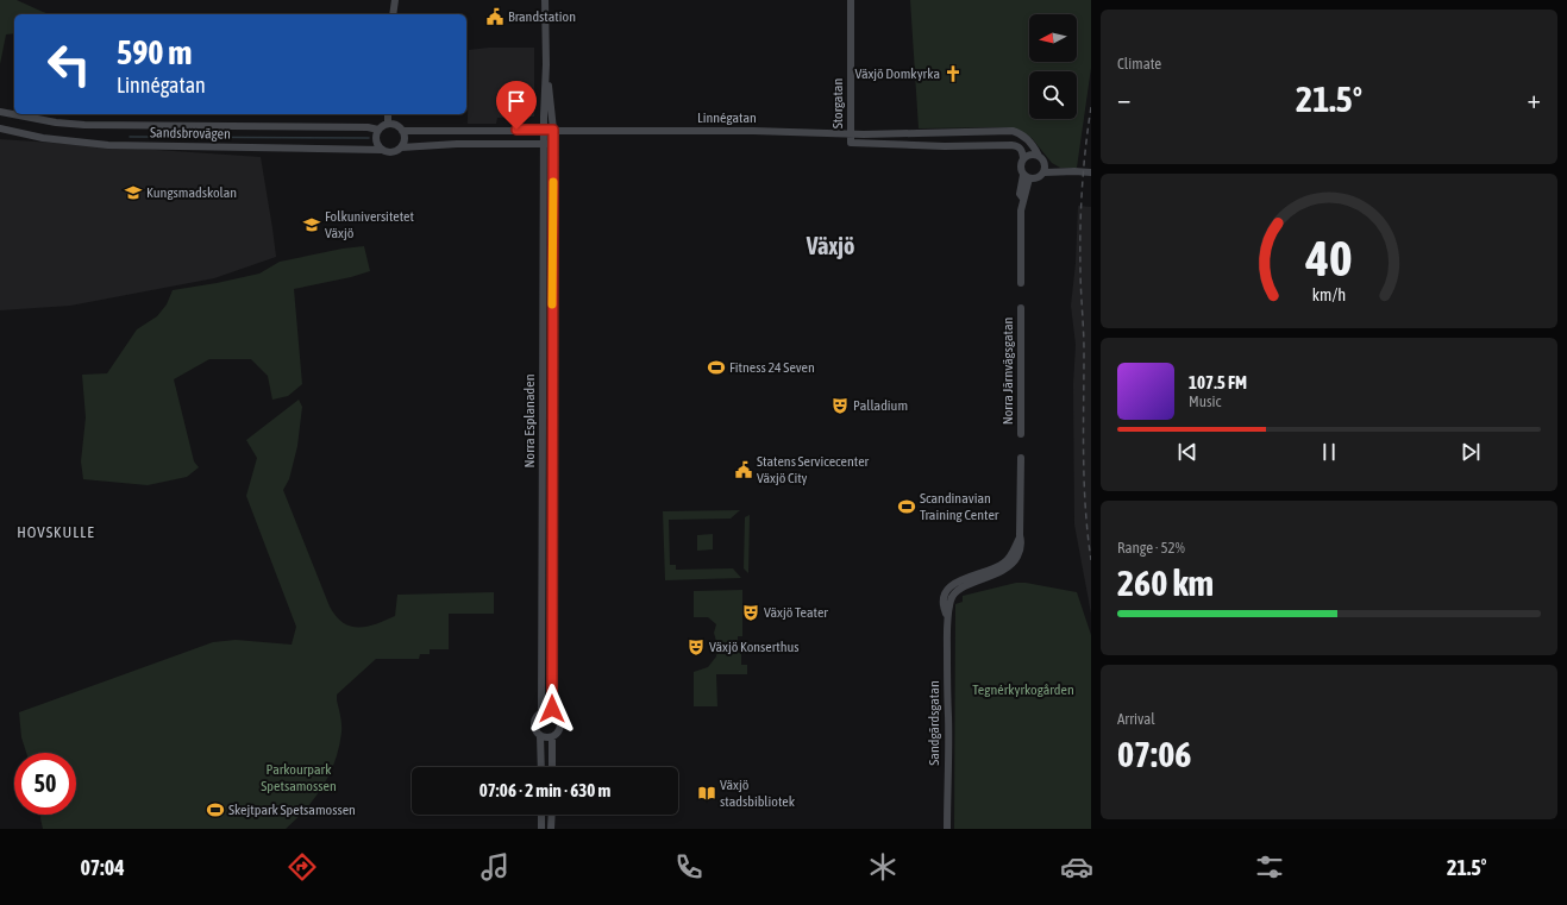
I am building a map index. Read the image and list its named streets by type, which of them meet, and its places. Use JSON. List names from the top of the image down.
{
  "streets": {
    "main road": [
      "Storgatan",
      "Linnégatan",
      "Sandsbrovägen",
      "Norra Järnvägsgatan",
      "Norra Esplanaden",
      "Sandgärdsgatan"
    ]
  },
  "crossings": [
    ["Storgatan", "Linnégatan"],
    ["Linnégatan", "Sandsbrovägen"],
    ["Linnégatan", "Norra Esplanaden"]
  ],
  "districts": ["Växjö", "HOVSKULLE"],
  "parks": ["Tegnérkyrkogården", "Parkourpark Spetsamossen"],
  "places": {
    "public building": ["Brandstation", "Statens Servicecenter Växjö City"],
    "church": ["Växjö Domkyrka"],
    "school or university": ["Kungsmadskolan", "Folkuniversitetet Växjö"],
    "sports": ["Fitness 24 Seven", "Scandinavian Training Center", "Skejtpark Spetsamossen"],
    "theatre": ["Palladium", "Växjö Teater", "Växjö Konserthus"],
    "library": ["Växjö stadsbibliotek"]
  },
  "north": "left",
  "page": {
    "tile": [
      "Climate",
      ["Range · 52%", "260 km"],
      ["Arrival", "07:06"]
    ],
    "turn": ["590 m", "Linnégatan"],
    "heat": ["−", "21.5°", "+"],
    "song": ["107.5 FM", "Music"],
    "limit": "50",
    "trip": "07:06 · 2 min · 630 m",
    "tabs": ["07:04", "21.5°"],
    "gauge": ["40", "km/h"]
  }
}
